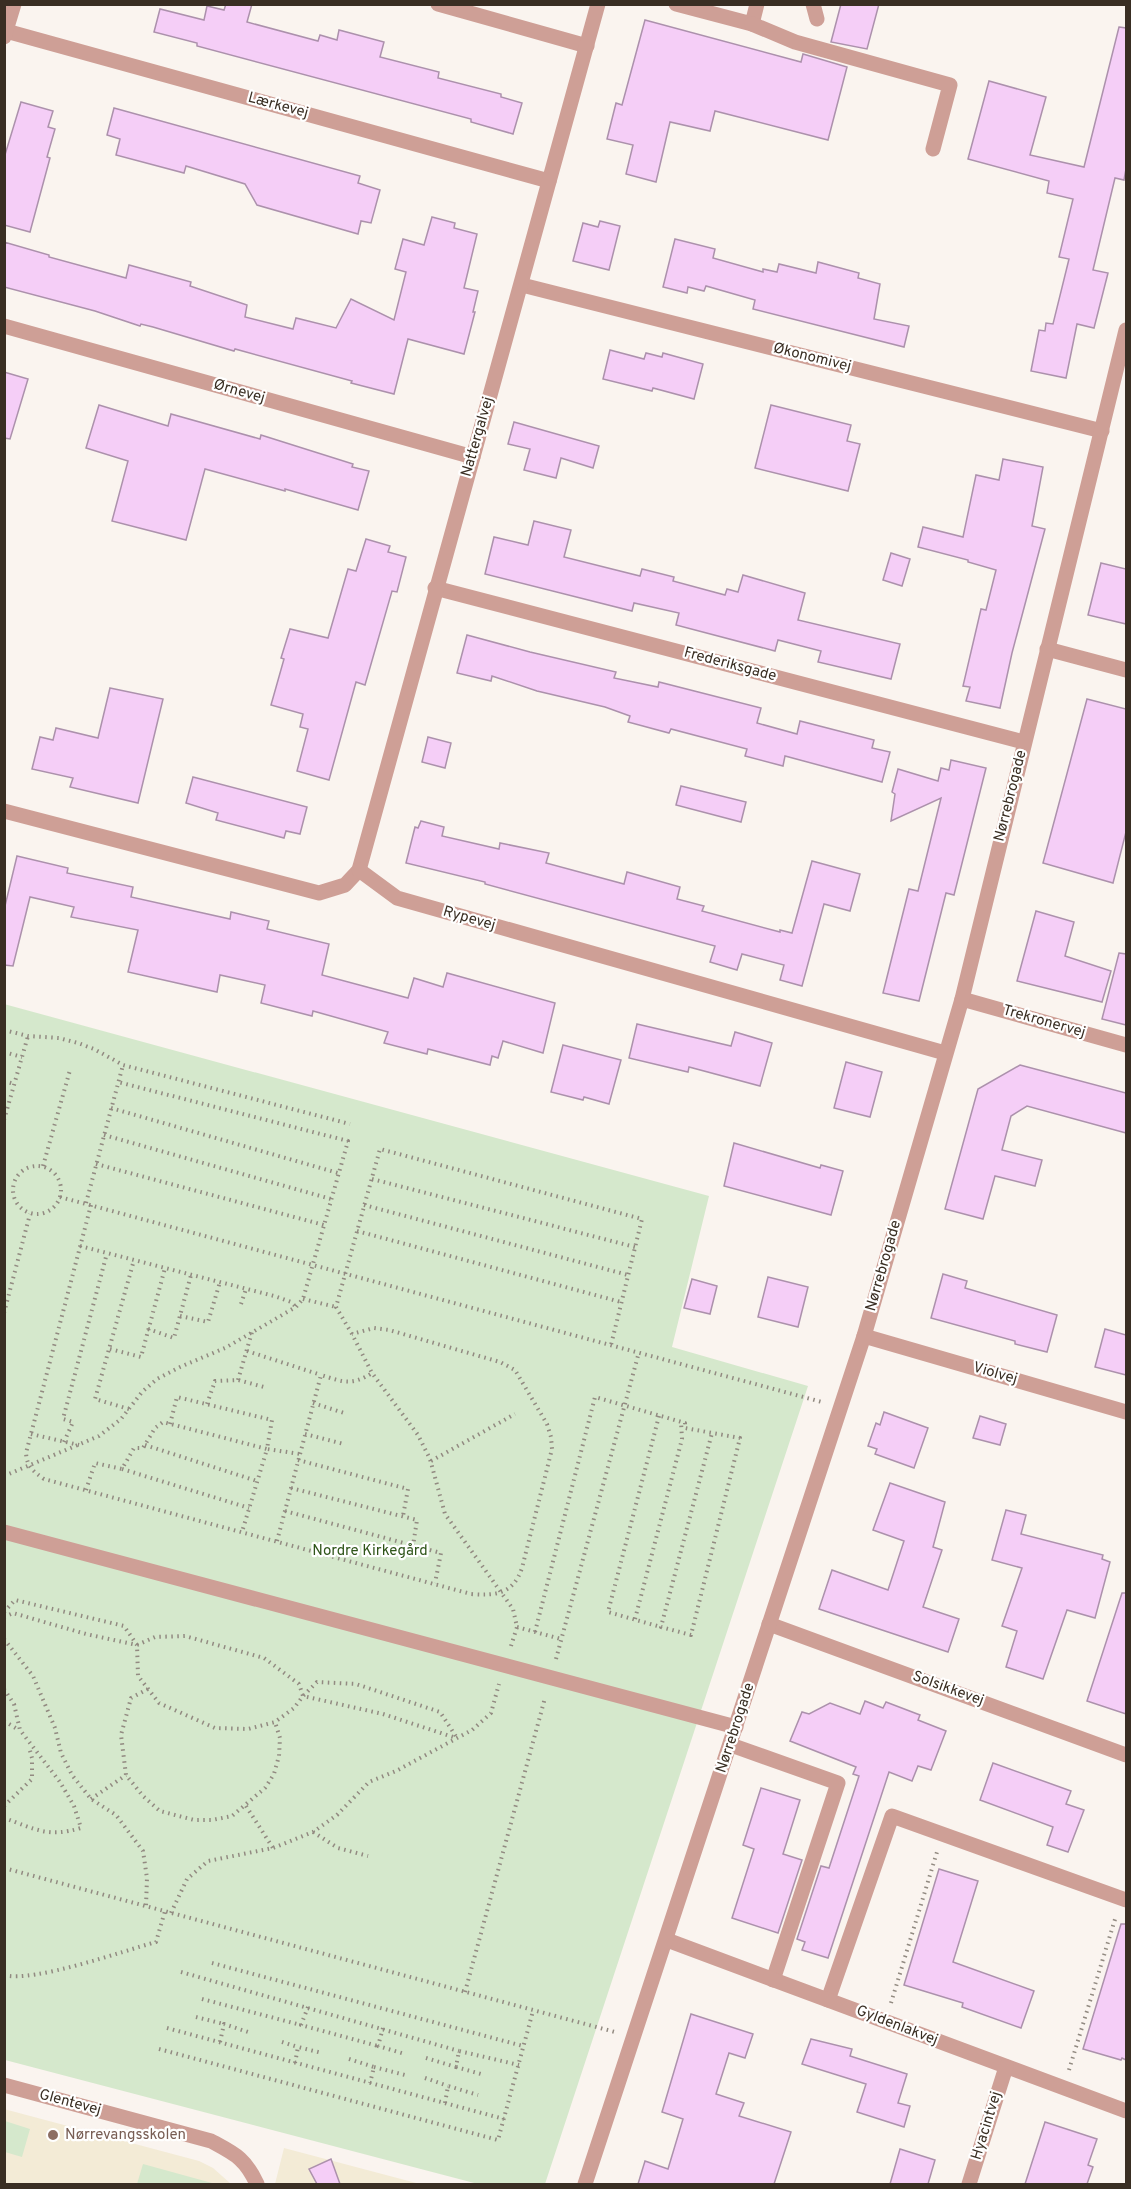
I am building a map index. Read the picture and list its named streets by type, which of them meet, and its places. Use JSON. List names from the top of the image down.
{
  "streets": {
    "street": [
      "Lærkevej",
      "Økonomivej",
      "Ørnevej",
      "Nattergalvej",
      "Frederiksgade",
      "Nørrebrogade",
      "Rypevej",
      "Trekronervej",
      "Violvej",
      "Solsikkevej",
      "Gyldenlakvej",
      "Glentevej",
      "Hyacintvej"
    ]
  },
  "crossings": [
    ["Lærkevej", "Nattergalvej"],
    ["Økonomivej", "Nattergalvej"],
    ["Økonomivej", "Nørrebrogade"],
    ["Ørnevej", "Nattergalvej"],
    ["Nattergalvej", "Frederiksgade"],
    ["Nattergalvej", "Rypevej"],
    ["Frederiksgade", "Nørrebrogade"],
    ["Nørrebrogade", "Rypevej"],
    ["Nørrebrogade", "Trekronervej"],
    ["Nørrebrogade", "Violvej"],
    ["Nørrebrogade", "Solsikkevej"],
    ["Nørrebrogade", "Gyldenlakvej"],
    ["Gyldenlakvej", "Hyacintvej"]
  ],
  "parks": ["Nordre Kirkegård"],
  "places": ["Nørrevangsskolen"]
}
